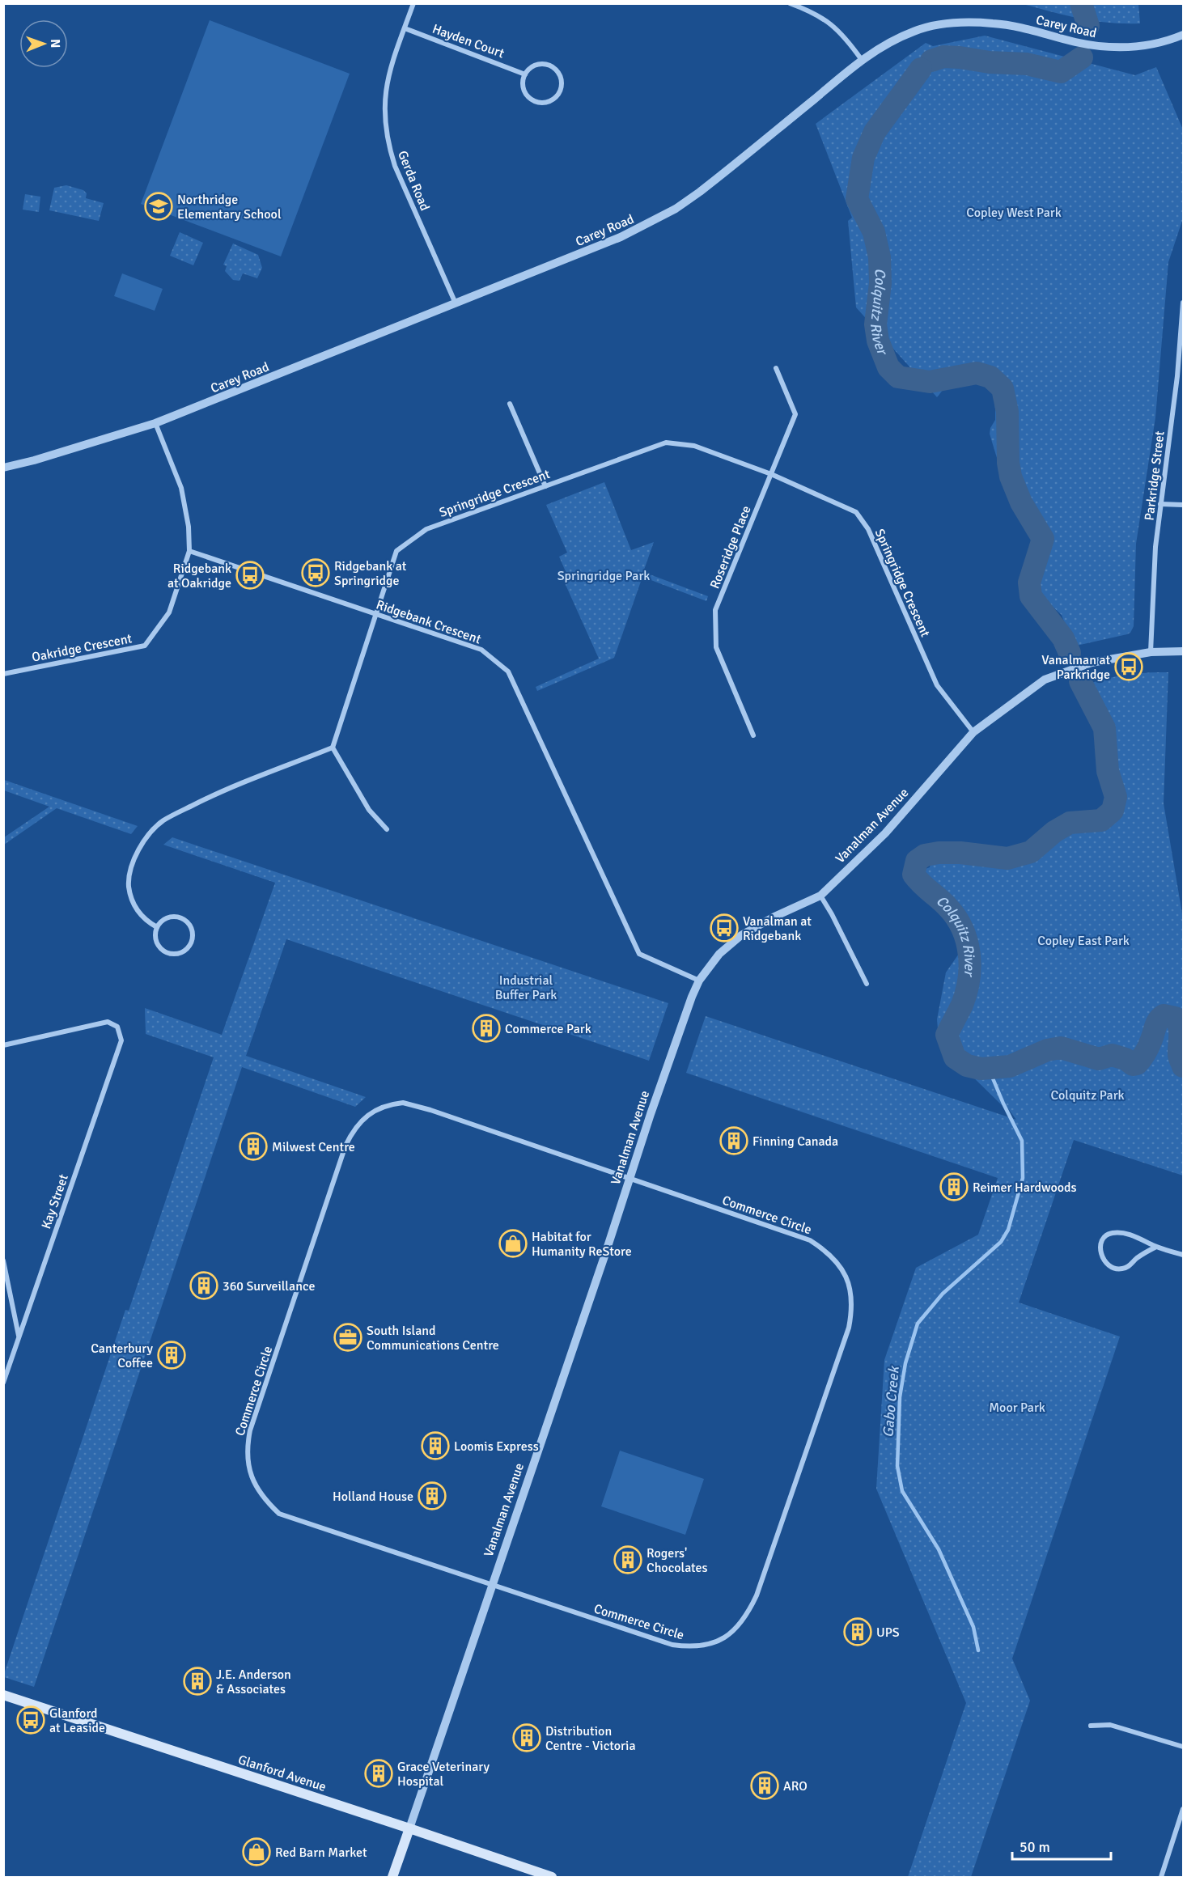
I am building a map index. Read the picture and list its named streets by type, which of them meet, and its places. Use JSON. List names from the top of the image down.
{
  "streets": {
    "main road": ["Vanalman Avenue", "Glanford Avenue"],
    "street": [
      "Carey Road",
      "Hayden Court",
      "Gerda Road",
      "Parkridge Street",
      "Springridge Crescent",
      "Roseridge Place",
      "Ridgebank Crescent",
      "Oakridge Crescent",
      "Kay Street",
      "Commerce Circle"
    ]
  },
  "crossings": [
    ["Carey Road", "Gerda Road"],
    ["Hayden Court", "Gerda Road"],
    ["Parkridge Street", "Vanalman Avenue"],
    ["Springridge Crescent", "Roseridge Place"],
    ["Springridge Crescent", "Ridgebank Crescent"],
    ["Springridge Crescent", "Vanalman Avenue"],
    ["Ridgebank Crescent", "Oakridge Crescent"],
    ["Ridgebank Crescent", "Vanalman Avenue"],
    ["Vanalman Avenue", "Commerce Circle"],
    ["Vanalman Avenue", "Glanford Avenue"]
  ],
  "water": ["Colquitz River", "Gabo Creek"],
  "parks": [
    "Copley West Park",
    "Springridge Park",
    "Copley East Park",
    "Industrial Buffer Park",
    "Colquitz Park",
    "Moor Park"
  ],
  "places": {
    "school or university": ["Northridge Elementary School"],
    "bus stop": [
      "Ridgebank at Springridge",
      "Ridgebank at Oakridge",
      "Vanalman at Parkridge",
      "Vanalman at Ridgebank",
      "Glanford at Leaside"
    ],
    "building": [
      "Commerce Park",
      "Finning Canada",
      "Milwest Centre",
      "Reimer Hardwoods",
      "360 Surveillance",
      "Canterbury Coffee",
      "Loomis Express",
      "Holland House",
      "Rogers' Chocolates",
      "UPS",
      "J.E. Anderson & Associates",
      "Distribution Centre - Victoria",
      "Grace Veterinary Hospital",
      "ARO"
    ],
    "shop": ["Habitat for Humanity ReStore", "Red Barn Market"],
    "office": ["South Island Communications Centre"]
  },
  "scale_bar": "50 m",
  "north": "right"
}
